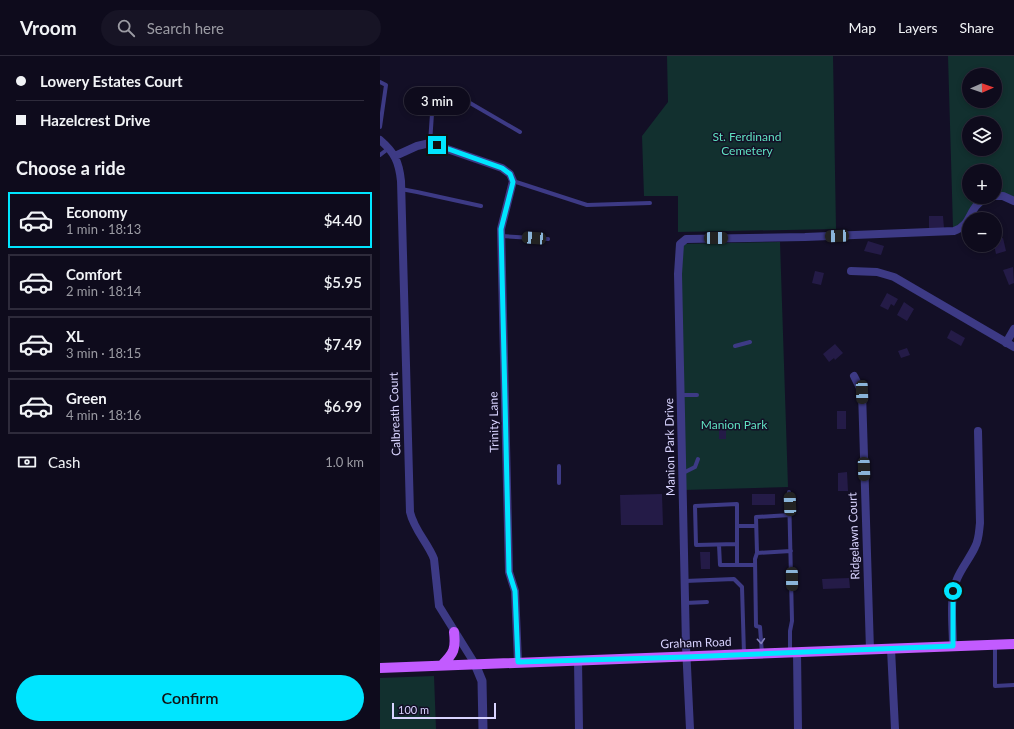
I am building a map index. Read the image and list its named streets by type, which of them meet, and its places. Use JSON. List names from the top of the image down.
{
  "streets": {
    "main road": ["Graham Road"],
    "street": [
      "Calbreath Court",
      "Trinity Lane",
      "Manion Park Drive",
      "Ridgelawn Court"
    ]
  },
  "crossings": [
    ["Calbreath Court", "Graham Road"],
    ["Trinity Lane", "Graham Road"],
    ["Manion Park Drive", "Graham Road"],
    ["Ridgelawn Court", "Graham Road"]
  ],
  "parks": ["St. Ferdinand Cemetery", "Manion Park"],
  "scale_bar": "100 m",
  "north": "right",
  "page": {
    "header": "Vroom",
    "search": "Search here",
    "nav": ["Map", "Layers", "Share"],
    "banner": ["Lowery Estates Court", "Hazelcrest Drive"],
    "map_buttons": ["+", "−"],
    "bubble": "3 min",
    "heading": "Choose a ride",
    "list": [
      {
        "name": "Economy",
        "note": "1 min · 18:13",
        "value": "$4.40"
      },
      {
        "name": "Comfort",
        "note": "2 min · 18:14",
        "value": "$5.95"
      },
      {
        "name": "XL",
        "note": "3 min · 18:15",
        "value": "$7.49"
      },
      {
        "name": "Green",
        "note": "4 min · 18:16",
        "value": "$6.99"
      }
    ],
    "pay": ["Cash", "1.0 km"],
    "buttons": "Confirm",
    "scale": "100 m"
  }
}
